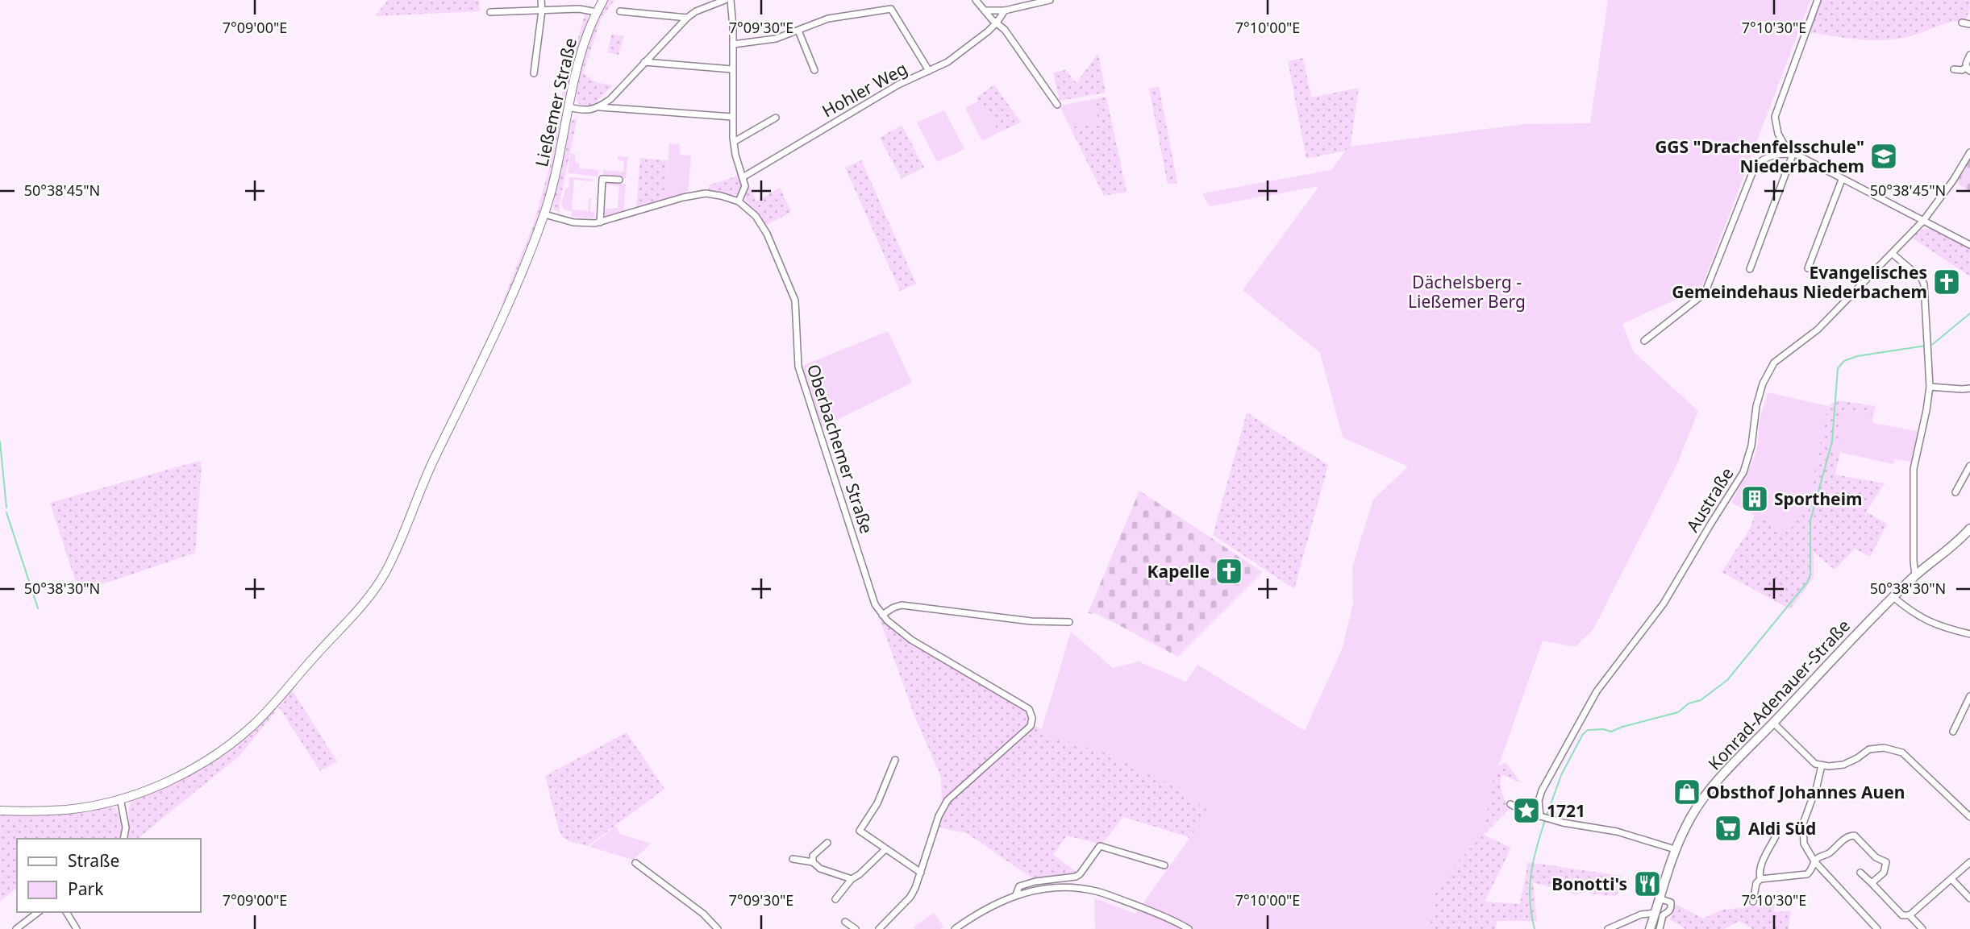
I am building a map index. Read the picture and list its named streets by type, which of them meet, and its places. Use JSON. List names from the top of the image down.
{
  "streets": {
    "main road": ["Konrad-Adenauer-Straße"],
    "street": [
      "Hohler Weg",
      "Ließemer Straße",
      "Oberbachemer Straße",
      "Austraße"
    ]
  },
  "crossings": [
    ["Ließemer Straße", "Oberbachemer Straße"]
  ],
  "parks": ["Dächelsberg - Ließemer Berg"],
  "places": {
    "school or university": ["GGS \"Drachenfelsschule\" Niederbachem"],
    "church": ["Evangelisches Gemeindehaus Niederbachem", "Kapelle"],
    "building": ["Sportheim"],
    "shop": ["Obsthof Johannes Auen"],
    "place": ["1721"],
    "supermarket": ["Aldi Süd"],
    "restaurant": ["Bonotti's"]
  },
  "legend": ["Straße", "Park"],
  "coordinates": [
    "7°09'00\"E",
    "7°09'30\"E",
    "7°10'00\"E",
    "7°10'30\"E",
    "50°38'45\"N",
    "50°38'30\"N"
  ]
}
